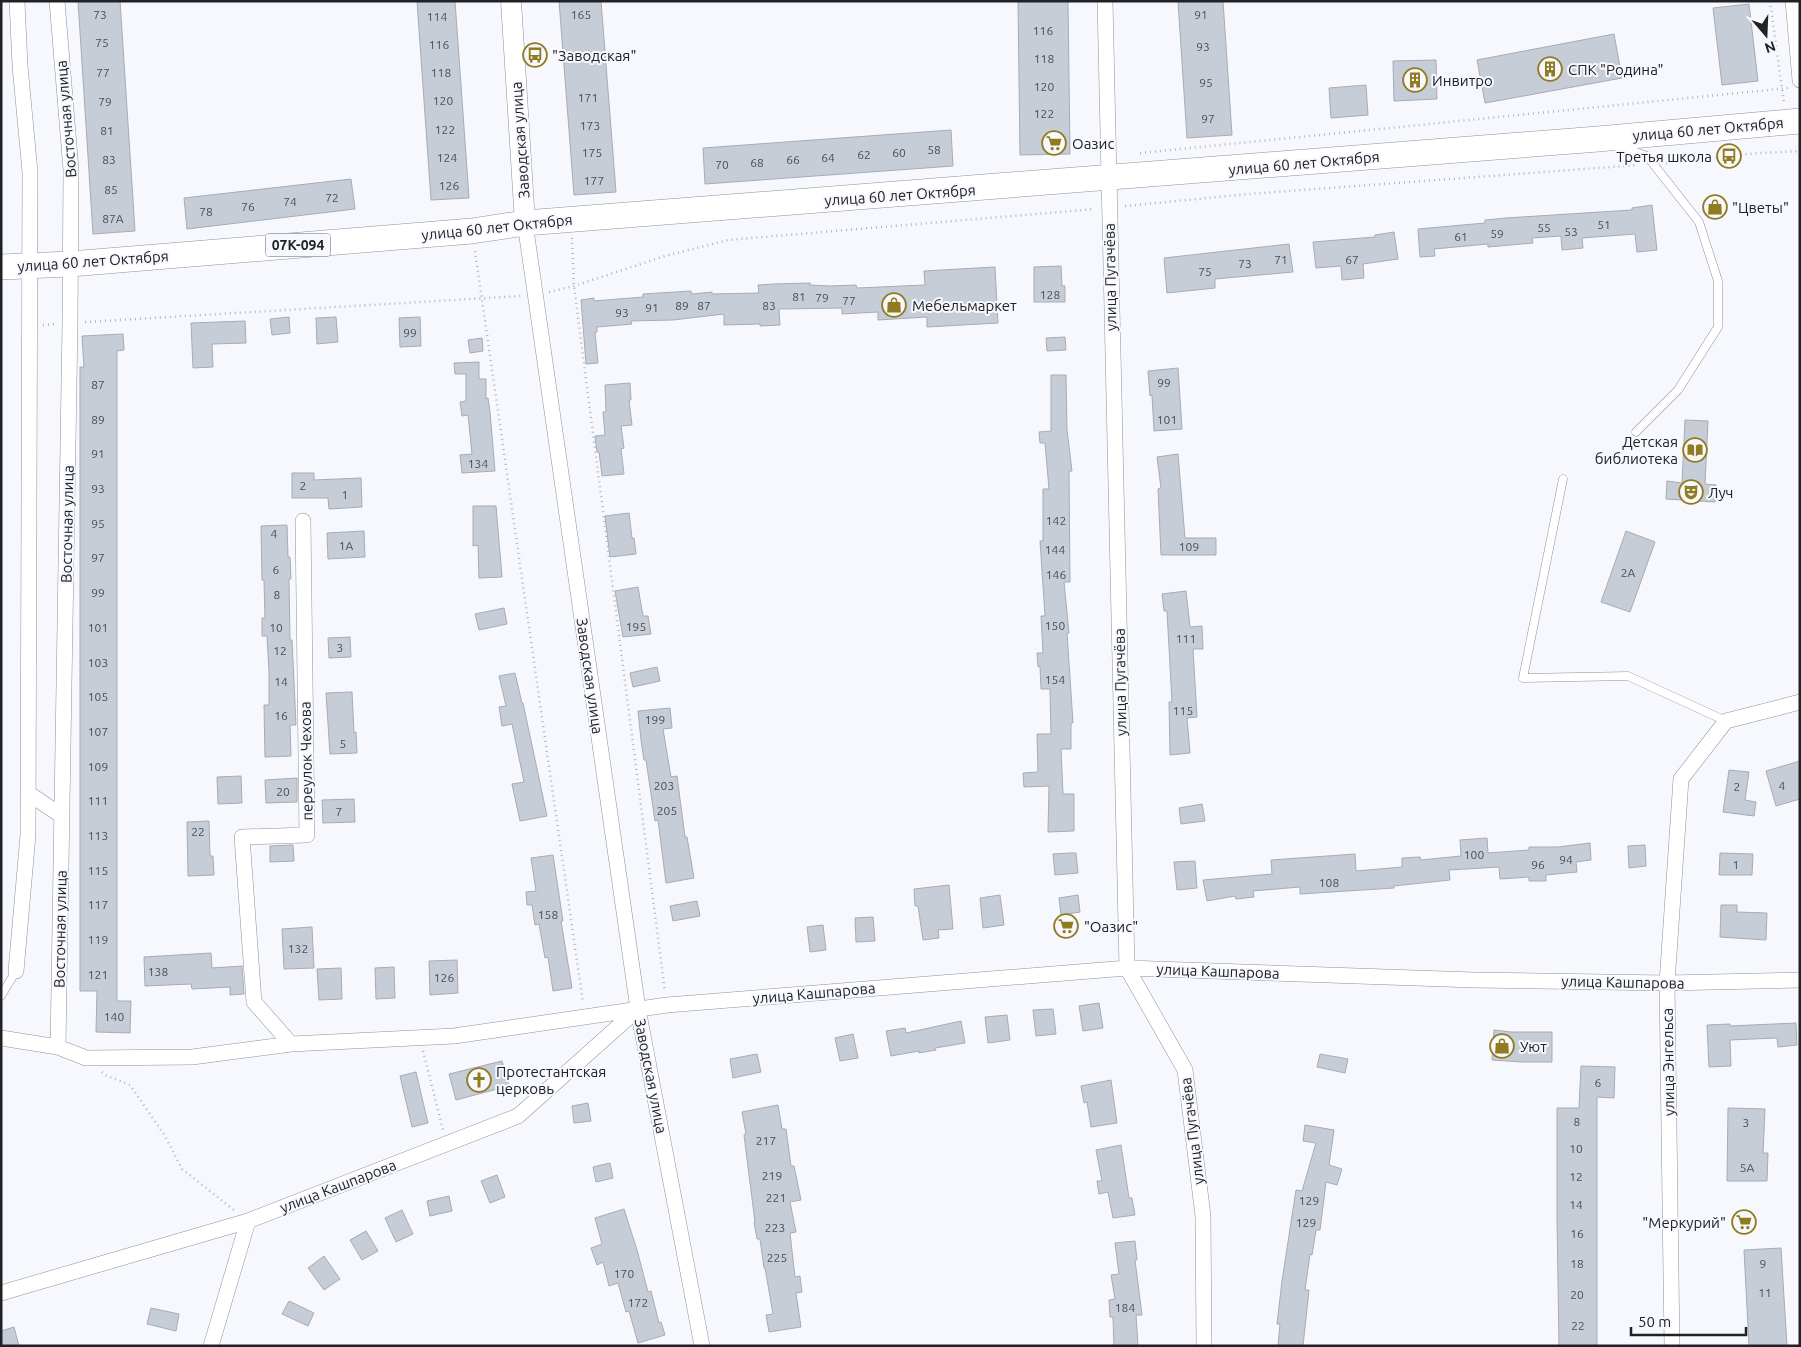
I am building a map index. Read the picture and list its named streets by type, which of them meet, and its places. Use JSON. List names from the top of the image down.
{
  "streets": {
    "main road": ["улица 60 лет Октября", "07К-094"],
    "street": [
      "Восточная улица",
      "Заводская улица",
      "улица Пугачёва",
      "переулок Чехова",
      "улица Кашпарова",
      "улица Энгельса"
    ]
  },
  "crossings": [
    ["Восточная улица", "улица 60 лет Октября"],
    ["Восточная улица", "улица Кашпарова"],
    ["улица 60 лет Октября", "Заводская улица"],
    ["улица 60 лет Октября", "улица Пугачёва"],
    ["Заводская улица", "улица Кашпарова"],
    ["улица Пугачёва", "улица Кашпарова"],
    ["переулок Чехова", "улица Кашпарова"],
    ["улица Кашпарова", "улица Энгельса"]
  ],
  "places": {
    "bus stop": ["\"Заводская\"", "Третья школа"],
    "building": ["СПК \"Родина\"", "Инвитро"],
    "supermarket": ["Оазис", "\"Оазис\"", "\"Меркурий\""],
    "shop": ["\"Цветы\"", "Мебельмаркет", "Уют"],
    "library": ["Детская библиотека"],
    "theatre": ["Луч"],
    "church": ["Протестантская церковь"]
  },
  "house_numbers": [
    "73",
    "165",
    "91",
    "114",
    "116",
    "75",
    "116",
    "93",
    "118",
    "77",
    "118",
    "95",
    "120",
    "171",
    "120",
    "79",
    "122",
    "97",
    "173",
    "122",
    "81",
    "58",
    "175",
    "60",
    "62",
    "124",
    "64",
    "83",
    "66",
    "68",
    "70",
    "177",
    "126",
    "85",
    "72",
    "74",
    "76",
    "78",
    "87А",
    "51",
    "55",
    "53",
    "59",
    "61",
    "71",
    "67",
    "73",
    "75",
    "128",
    "81",
    "79",
    "77",
    "89",
    "87",
    "83",
    "91",
    "93",
    "99",
    "99",
    "87",
    "89",
    "101",
    "91",
    "134",
    "2",
    "93",
    "1",
    "142",
    "95",
    "4",
    "1А",
    "109",
    "144",
    "97",
    "6",
    "2А",
    "146",
    "99",
    "8",
    "150",
    "195",
    "101",
    "10",
    "111",
    "3",
    "12",
    "103",
    "154",
    "14",
    "105",
    "115",
    "16",
    "199",
    "107",
    "5",
    "109",
    "203",
    "4",
    "2",
    "20",
    "111",
    "205",
    "7",
    "22",
    "113",
    "100",
    "94",
    "96",
    "1",
    "115",
    "108",
    "117",
    "158",
    "119",
    "132",
    "138",
    "121",
    "126",
    "140",
    "6",
    "8",
    "3",
    "217",
    "10",
    "5А",
    "219",
    "12",
    "221",
    "129",
    "14",
    "129",
    "223",
    "16",
    "225",
    "18",
    "9",
    "170",
    "11",
    "20",
    "172",
    "184",
    "22"
  ],
  "scale_bar": "50 m",
  "north": "bottom"
}
